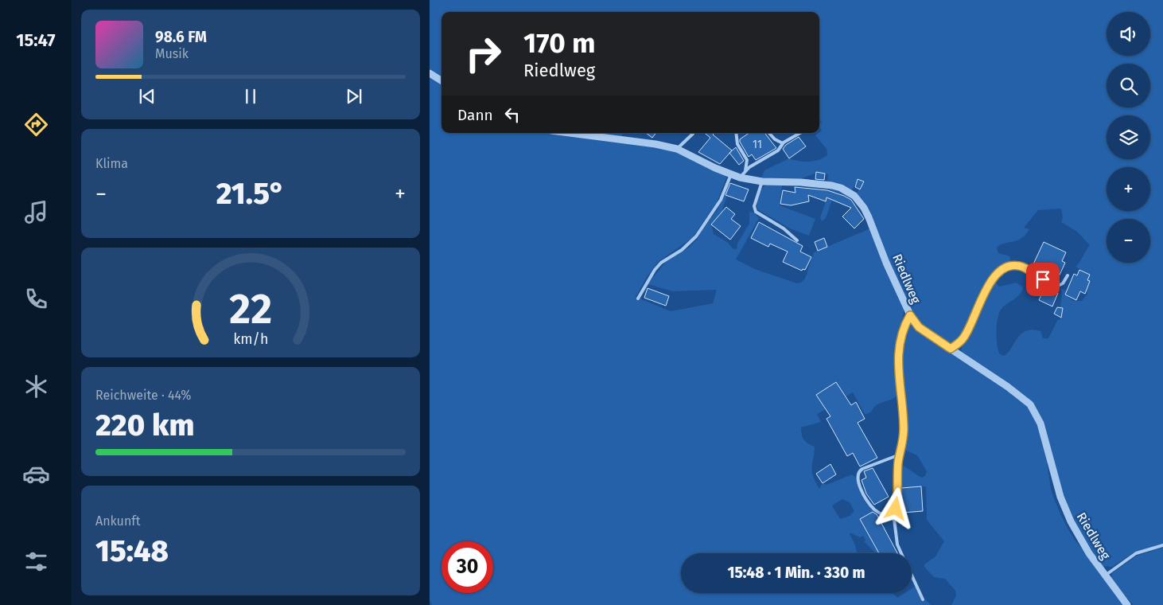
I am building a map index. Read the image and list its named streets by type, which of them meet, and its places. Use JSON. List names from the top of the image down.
{
  "streets": {
    "street": ["Riedlweg"]
  },
  "house_numbers": ["11"],
  "page": {
    "tabs": "15:47",
    "map_buttons": ["+", "−"],
    "turn": ["170 m", "Riedlweg"],
    "song": ["98.6 FM", "Musik"],
    "then": "Dann",
    "tile": [
      "Klima",
      ["Reichweite · 44%", "220 km"],
      ["Ankunft", "15:48"]
    ],
    "heat": ["−", "21.5°", "+"],
    "limit": "30",
    "trip": "15:48 · 1 Min. · 330 m",
    "gauge": ["22", "km/h"]
  }
}
